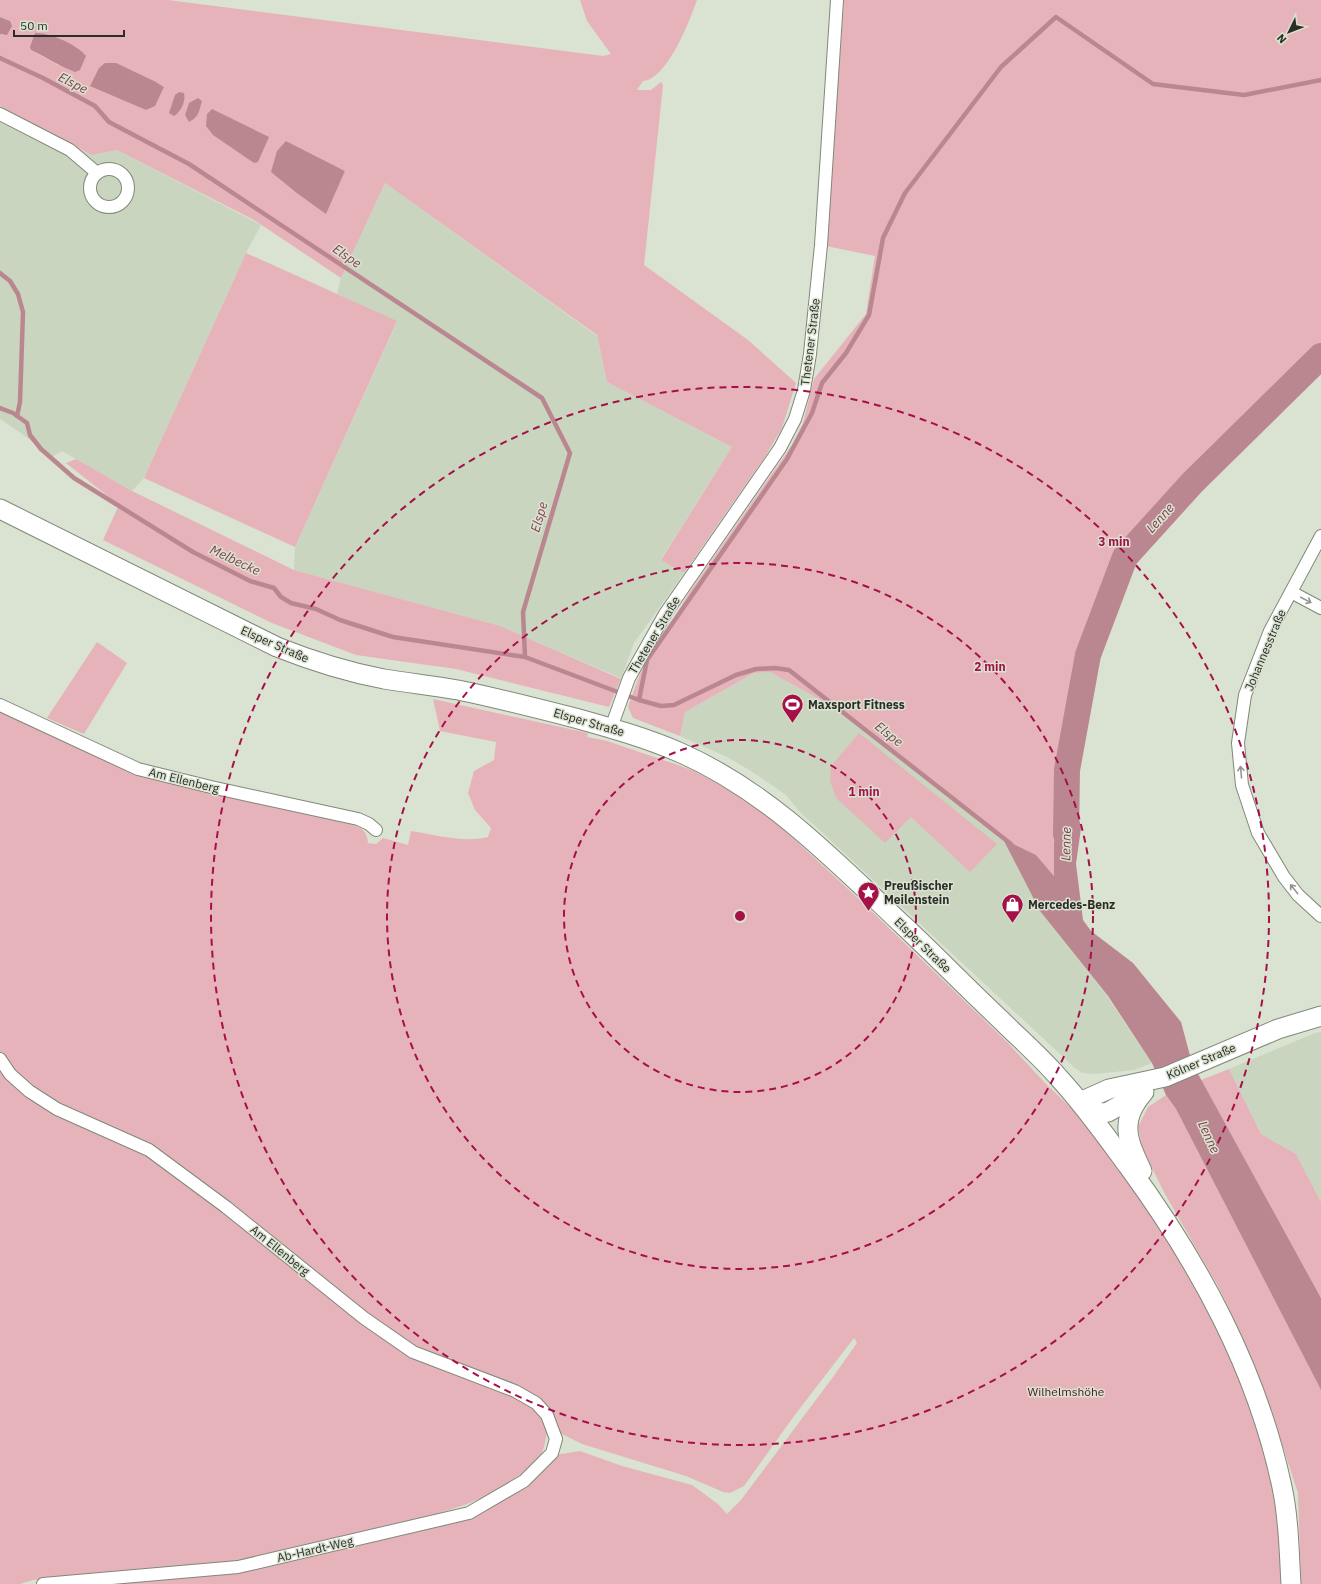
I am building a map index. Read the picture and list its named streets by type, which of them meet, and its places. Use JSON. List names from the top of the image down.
{
  "streets": {
    "main road": ["Elsper Straße", "Kölner Straße"],
    "street": [
      "Thetener Straße",
      "Johannesstraße",
      "Am Ellenberg",
      "Ab-Hardt-Weg"
    ]
  },
  "crossings": [
    ["Thetener Straße", "Elsper Straße"],
    ["Elsper Straße", "Kölner Straße"],
    ["Am Ellenberg", "Ab-Hardt-Weg"]
  ],
  "one_way": ["Johannesstraße"],
  "water": ["Elspe", "Lenne", "Melbecke"],
  "parks": ["Wilhelmshöhe"],
  "places": {
    "sports": ["Maxsport Fitness"],
    "place": ["Preußischer Meilenstein"],
    "shop": ["Mercedes-Benz"]
  },
  "scale_bar": "50 m",
  "north": "bottom left",
  "rings": ["3 min", "2 min", "1 min"]
}
